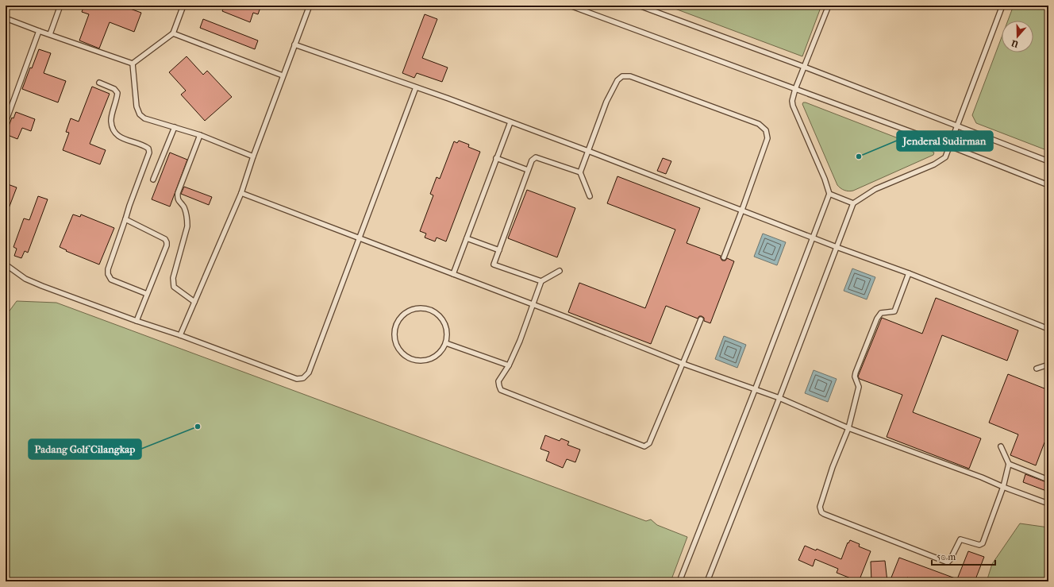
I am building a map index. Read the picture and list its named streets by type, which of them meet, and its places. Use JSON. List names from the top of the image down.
{
  "places": ["Jenderal Sudirman", "Padang Golf Cilangkap"],
  "scale_bar": "50 m",
  "north": "bottom"
}
